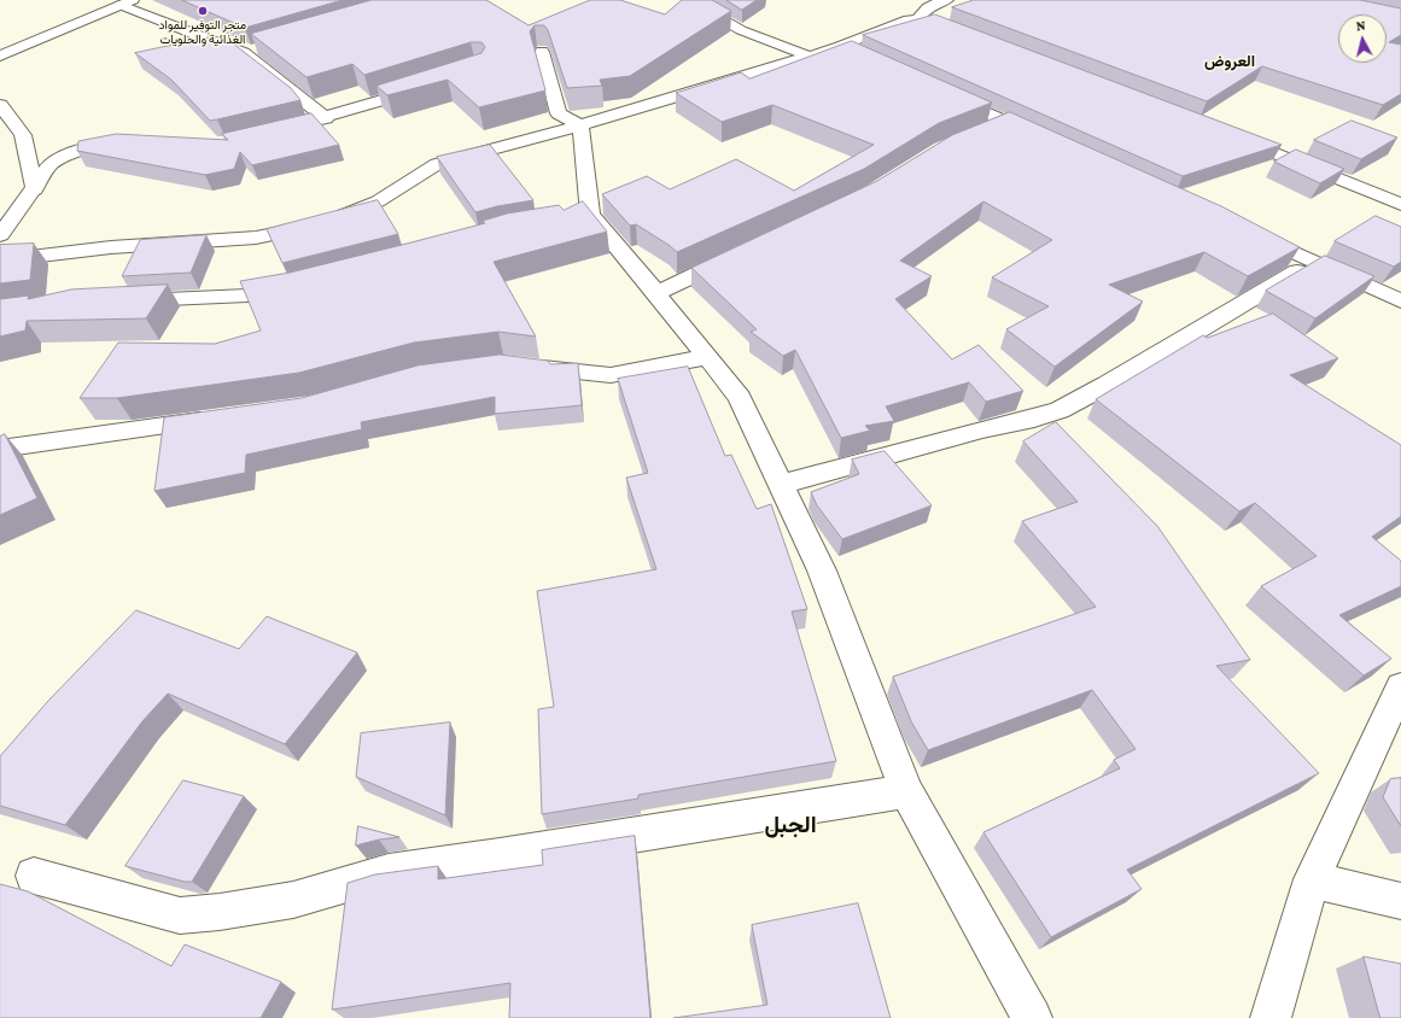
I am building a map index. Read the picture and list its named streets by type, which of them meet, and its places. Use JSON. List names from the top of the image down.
{
  "districts": ["العروض", "الجبل"],
  "places": ["متجر التوفير للمواد الغذائية والحلويات"],
  "north": "top"
}
